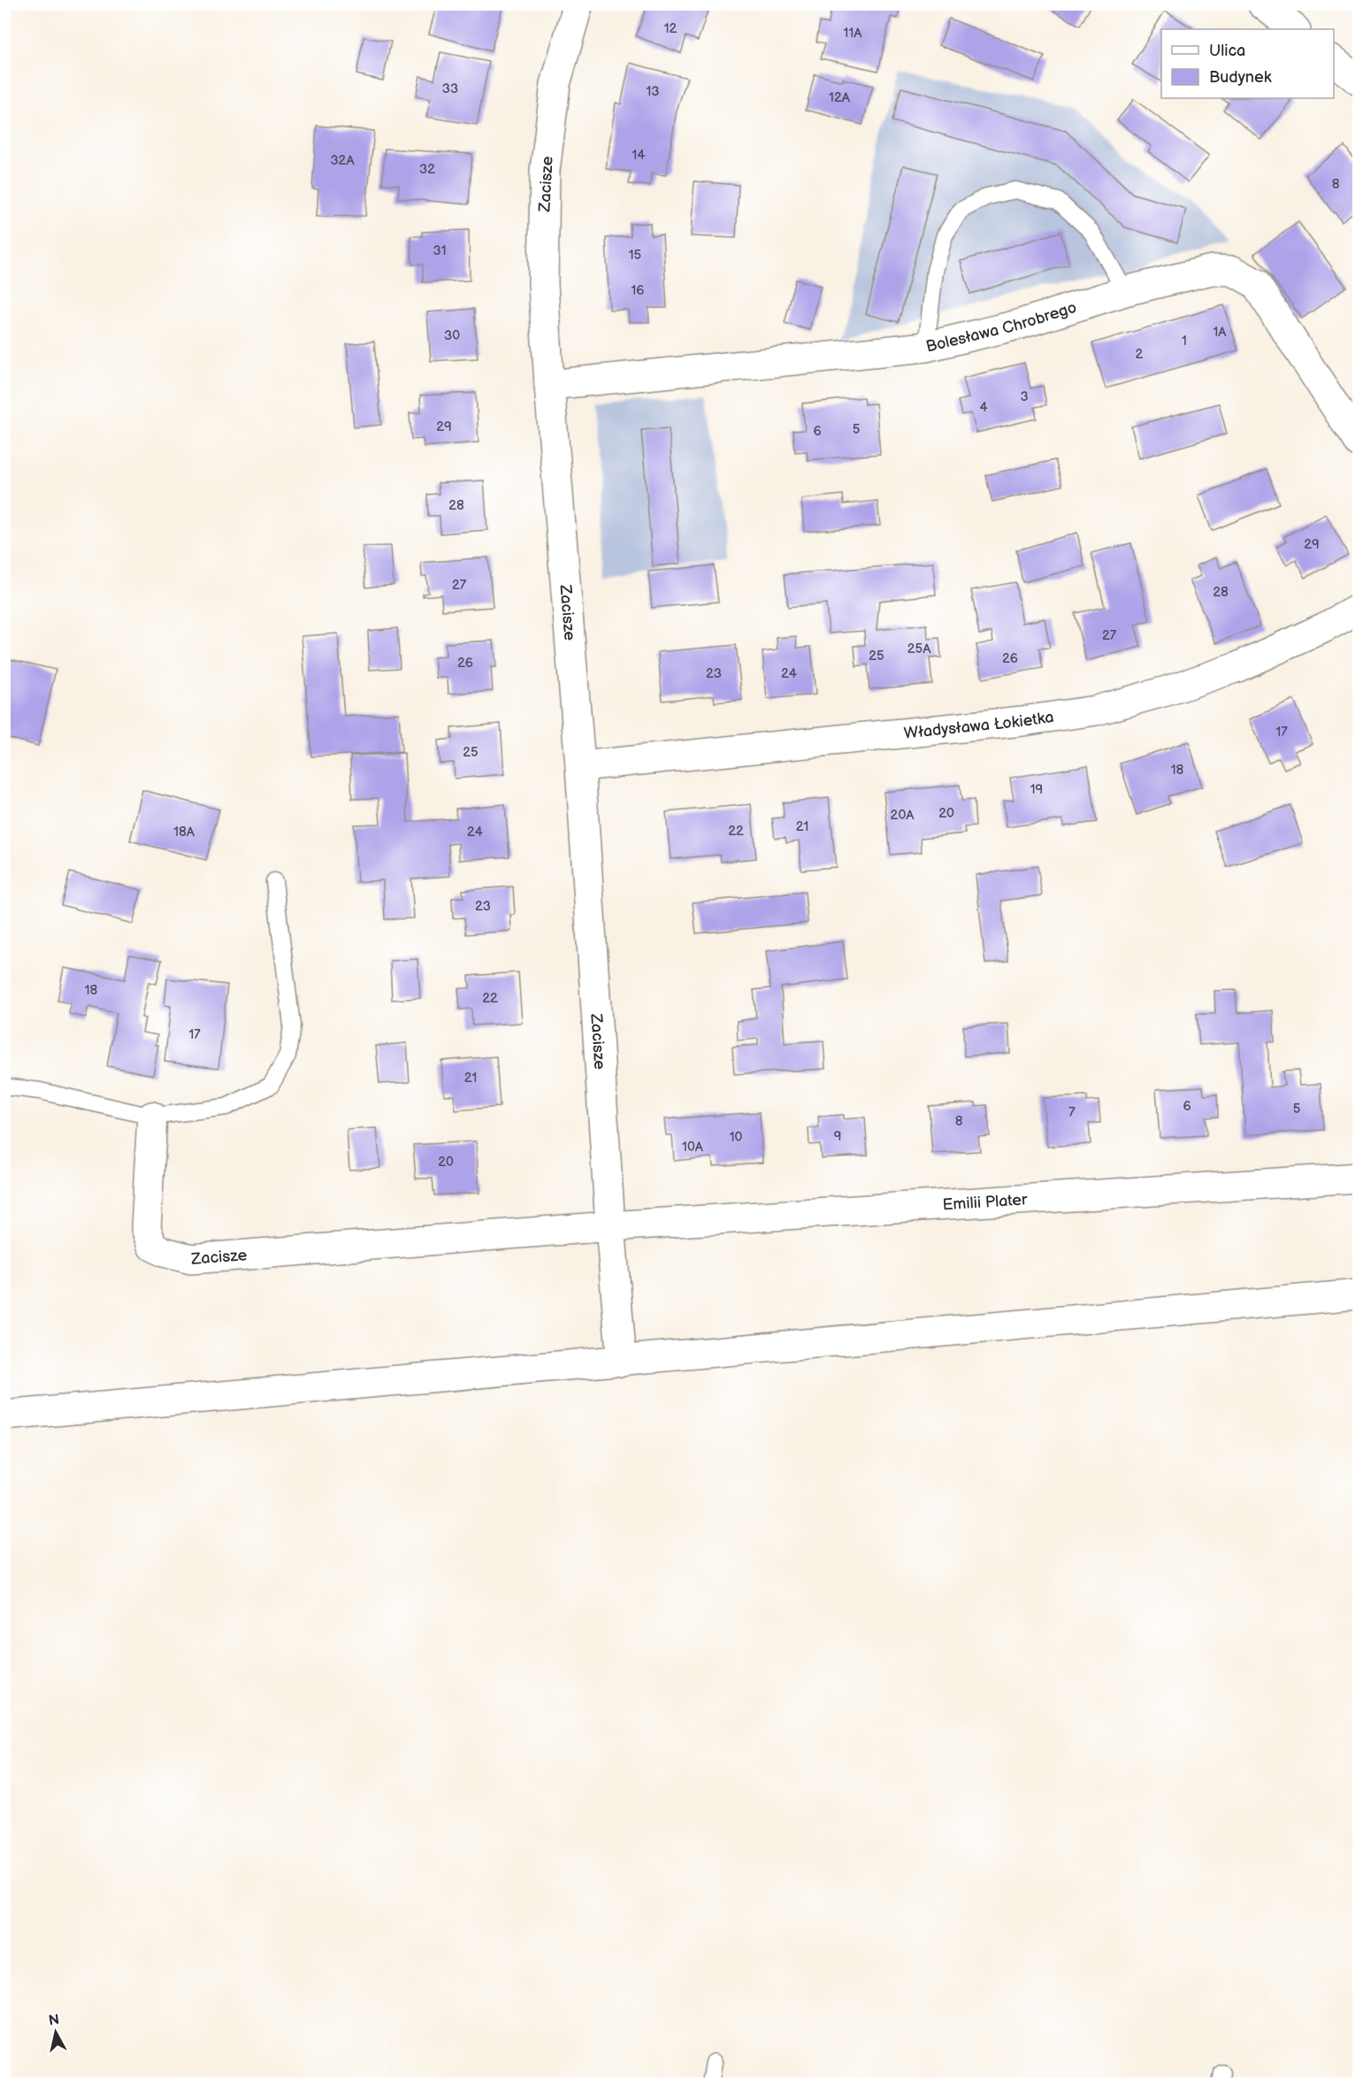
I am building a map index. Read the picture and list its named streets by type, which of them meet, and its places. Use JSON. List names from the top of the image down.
{
  "streets": {
    "street": [
      "Zacisze",
      "Bolesława Chrobrego",
      "Władysława Łokietka",
      "Emilii Plater"
    ]
  },
  "crossings": [
    ["Zacisze", "Bolesława Chrobrego"],
    ["Zacisze", "Władysława Łokietka"],
    ["Zacisze", "Emilii Plater"]
  ],
  "house_numbers": [
    "12",
    "11A",
    "33",
    "13",
    "12A",
    "14",
    "32A",
    "32",
    "8",
    "31",
    "15",
    "16",
    "1A",
    "30",
    "1",
    "2",
    "3",
    "4",
    "29",
    "5",
    "6",
    "28",
    "29",
    "27",
    "28",
    "27",
    "25A",
    "25",
    "26",
    "26",
    "23",
    "24",
    "17",
    "25",
    "18",
    "19",
    "20",
    "20A",
    "21",
    "22",
    "18A",
    "24",
    "23",
    "18",
    "22",
    "17",
    "21",
    "6",
    "5",
    "7",
    "8",
    "9",
    "10",
    "10A",
    "20"
  ],
  "legend": ["Ulica", "Budynek"],
  "north": "top"
}
